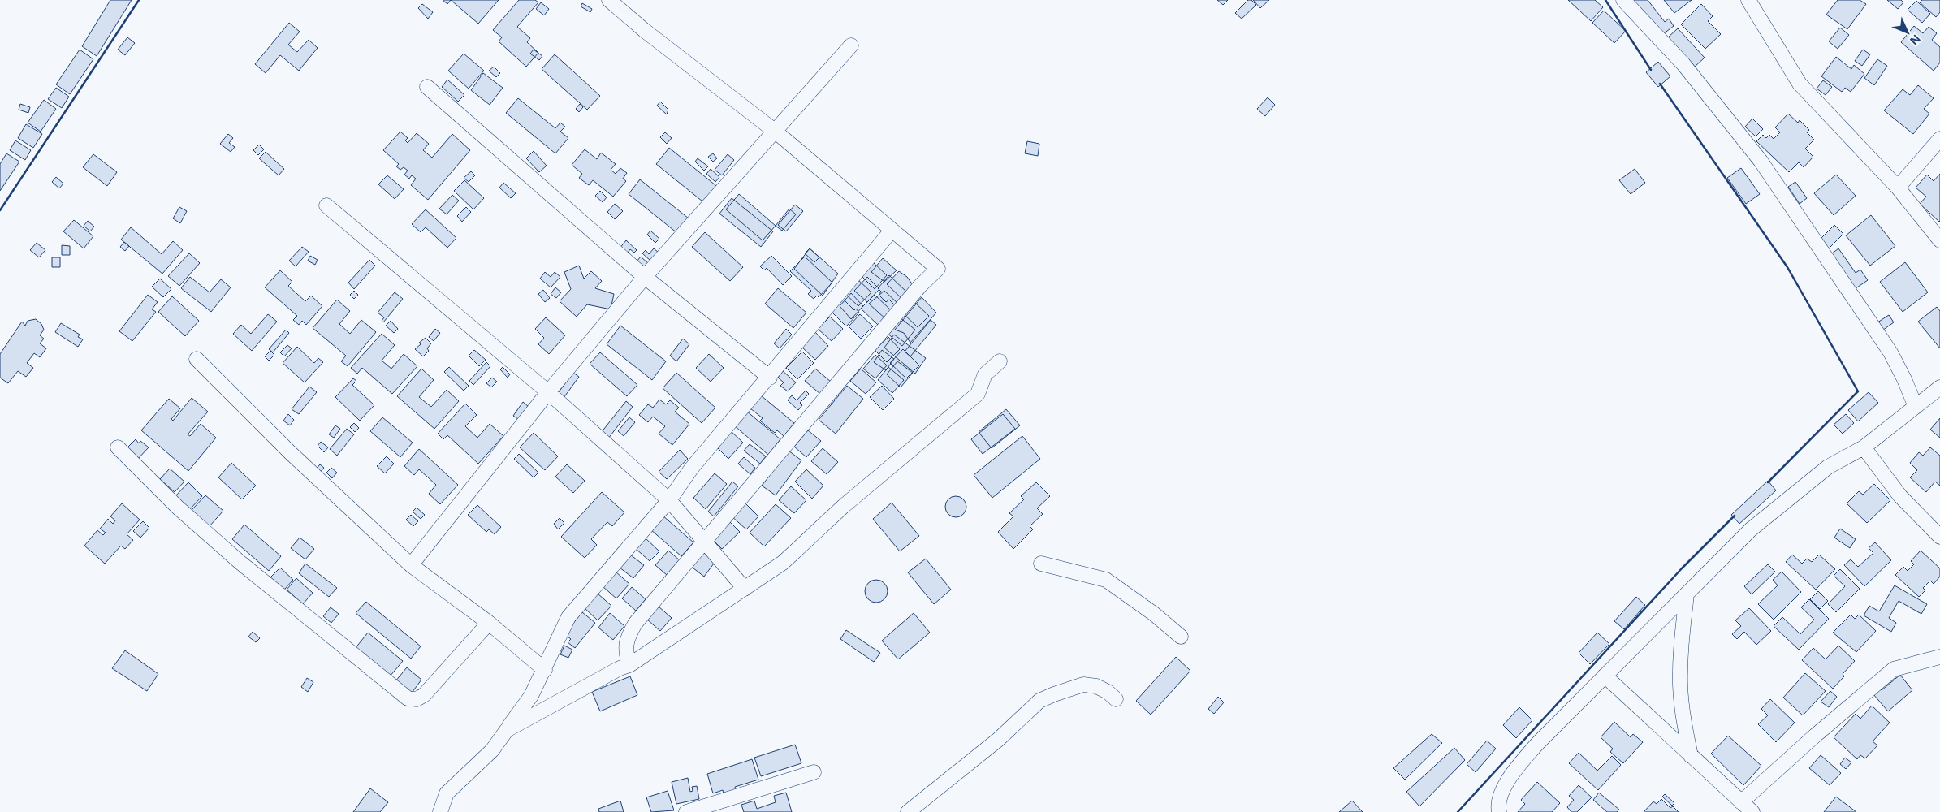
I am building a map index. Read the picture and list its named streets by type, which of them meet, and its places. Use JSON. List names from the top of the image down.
{
  "north": "bottom right"
}
